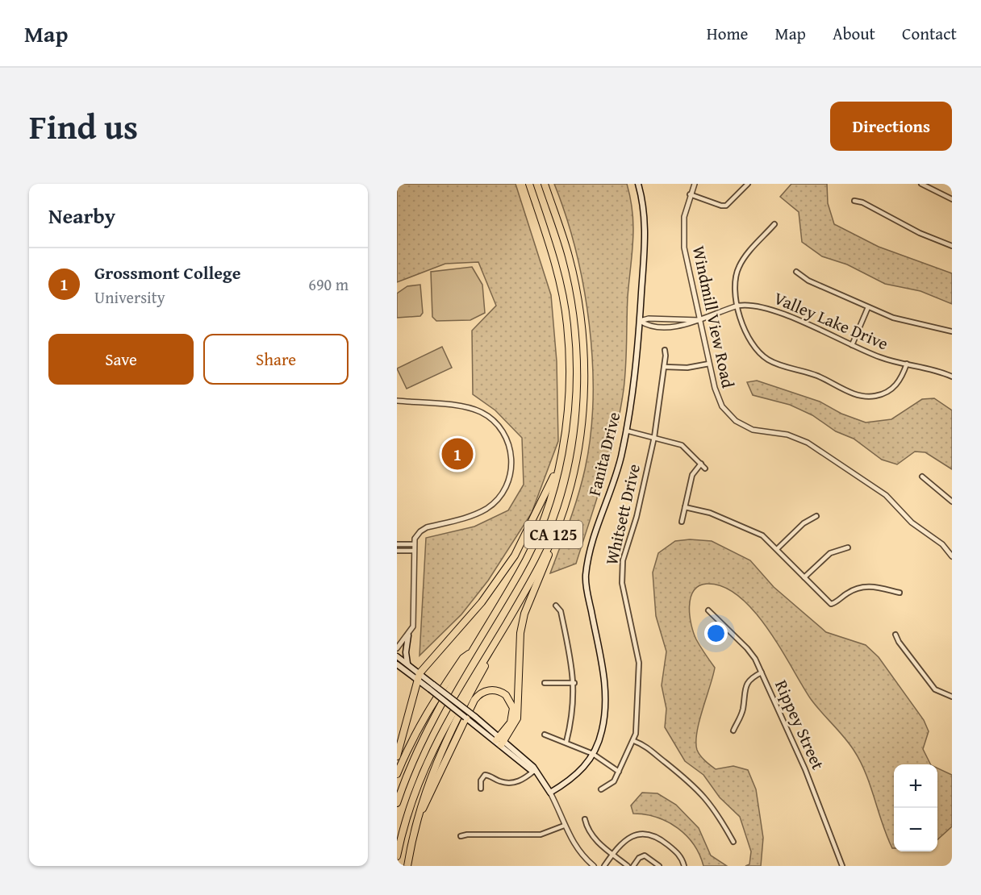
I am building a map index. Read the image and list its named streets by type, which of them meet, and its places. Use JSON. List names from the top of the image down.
{
  "streets": {
    "highway": ["CA 125"],
    "main road": ["Fanita Drive"],
    "street": [
      "Windmill View Road",
      "Valley Lake Drive",
      "Whitsett Drive",
      "Rippey Street"
    ]
  },
  "crossings": [
    ["Windmill View Road", "Valley Lake Drive"],
    ["Valley Lake Drive", "Fanita Drive"]
  ],
  "page": {
    "header": "Map",
    "nav": [
      "Home",
      "Map",
      "About",
      "Contact"
    ],
    "title": "Find us",
    "buttons": [
      "Directions",
      ["Save", "Share"]
    ],
    "heading": "Nearby",
    "list": [
      {
        "mark": "1",
        "name": "Grossmont College",
        "note": "University",
        "value": "690 m"
      }
    ],
    "pins": "1",
    "map_buttons": ["+", "−"]
  }
}
